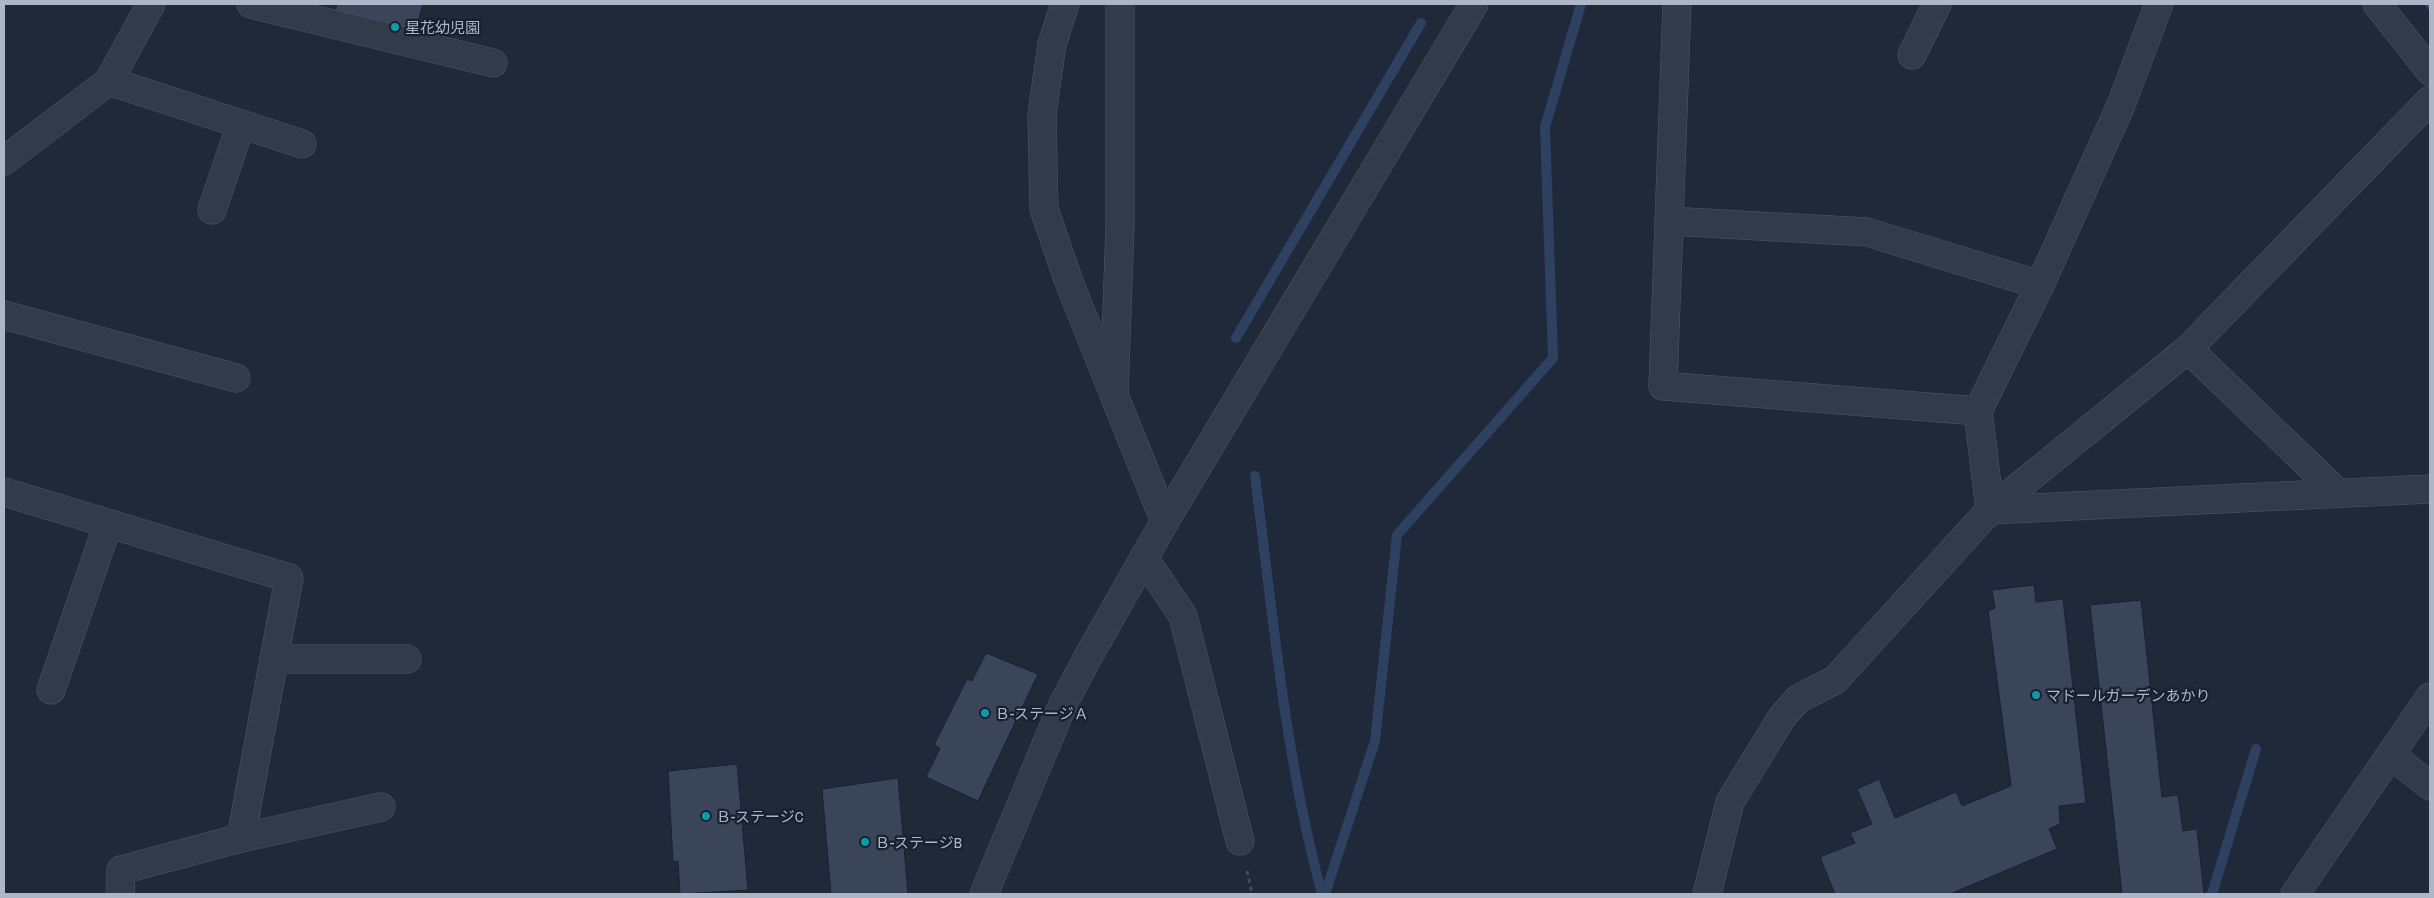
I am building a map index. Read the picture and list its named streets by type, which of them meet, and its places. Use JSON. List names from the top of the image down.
{
  "places": [
    "星花幼児園",
    "マドールガーデンあかり",
    "Ｂ‐ステージＡ",
    "Ｂ‐ステージC",
    "Ｂ‐ステージB"
  ]
}
